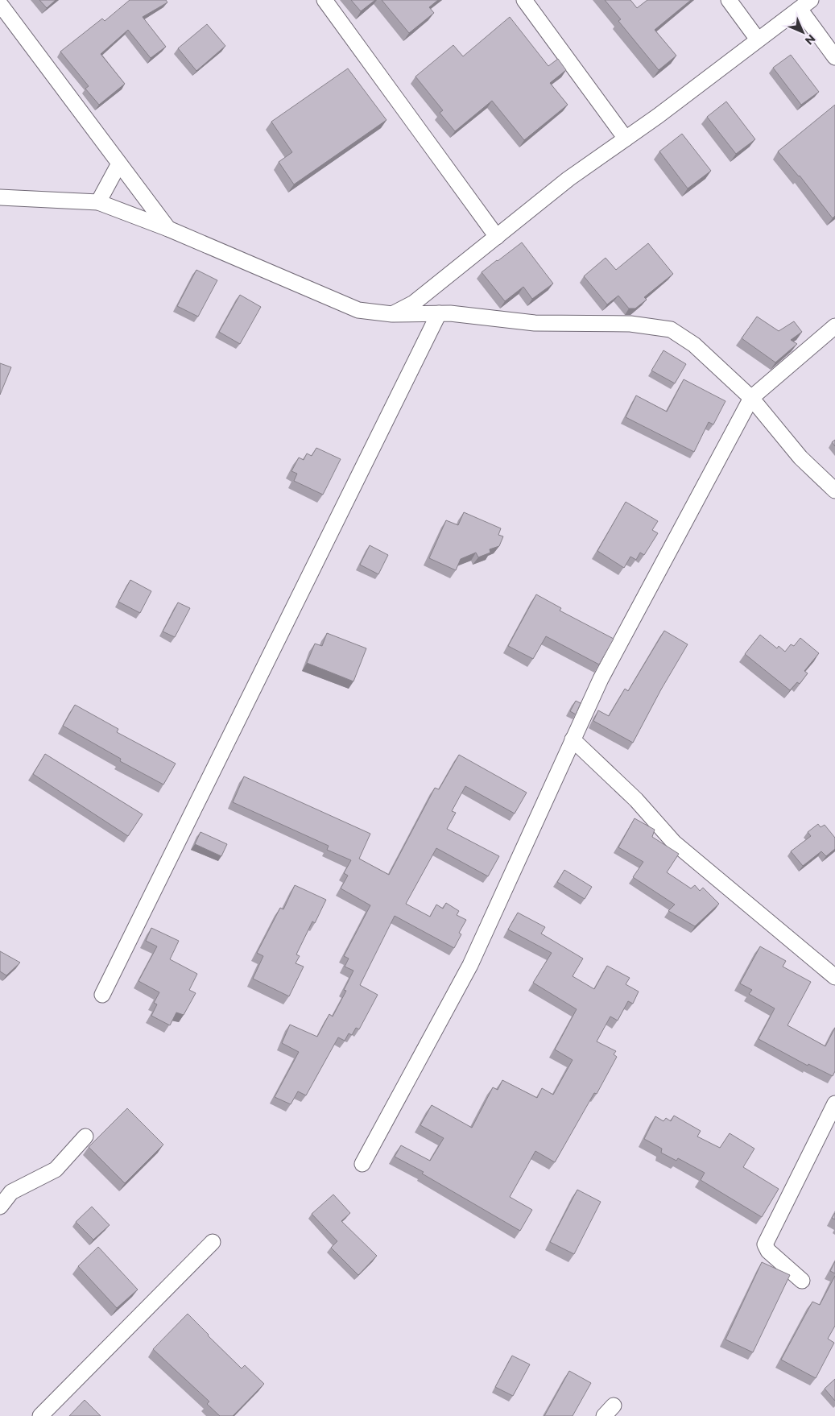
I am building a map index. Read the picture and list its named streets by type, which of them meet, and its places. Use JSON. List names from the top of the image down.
{
  "north": "bottom right"
}
